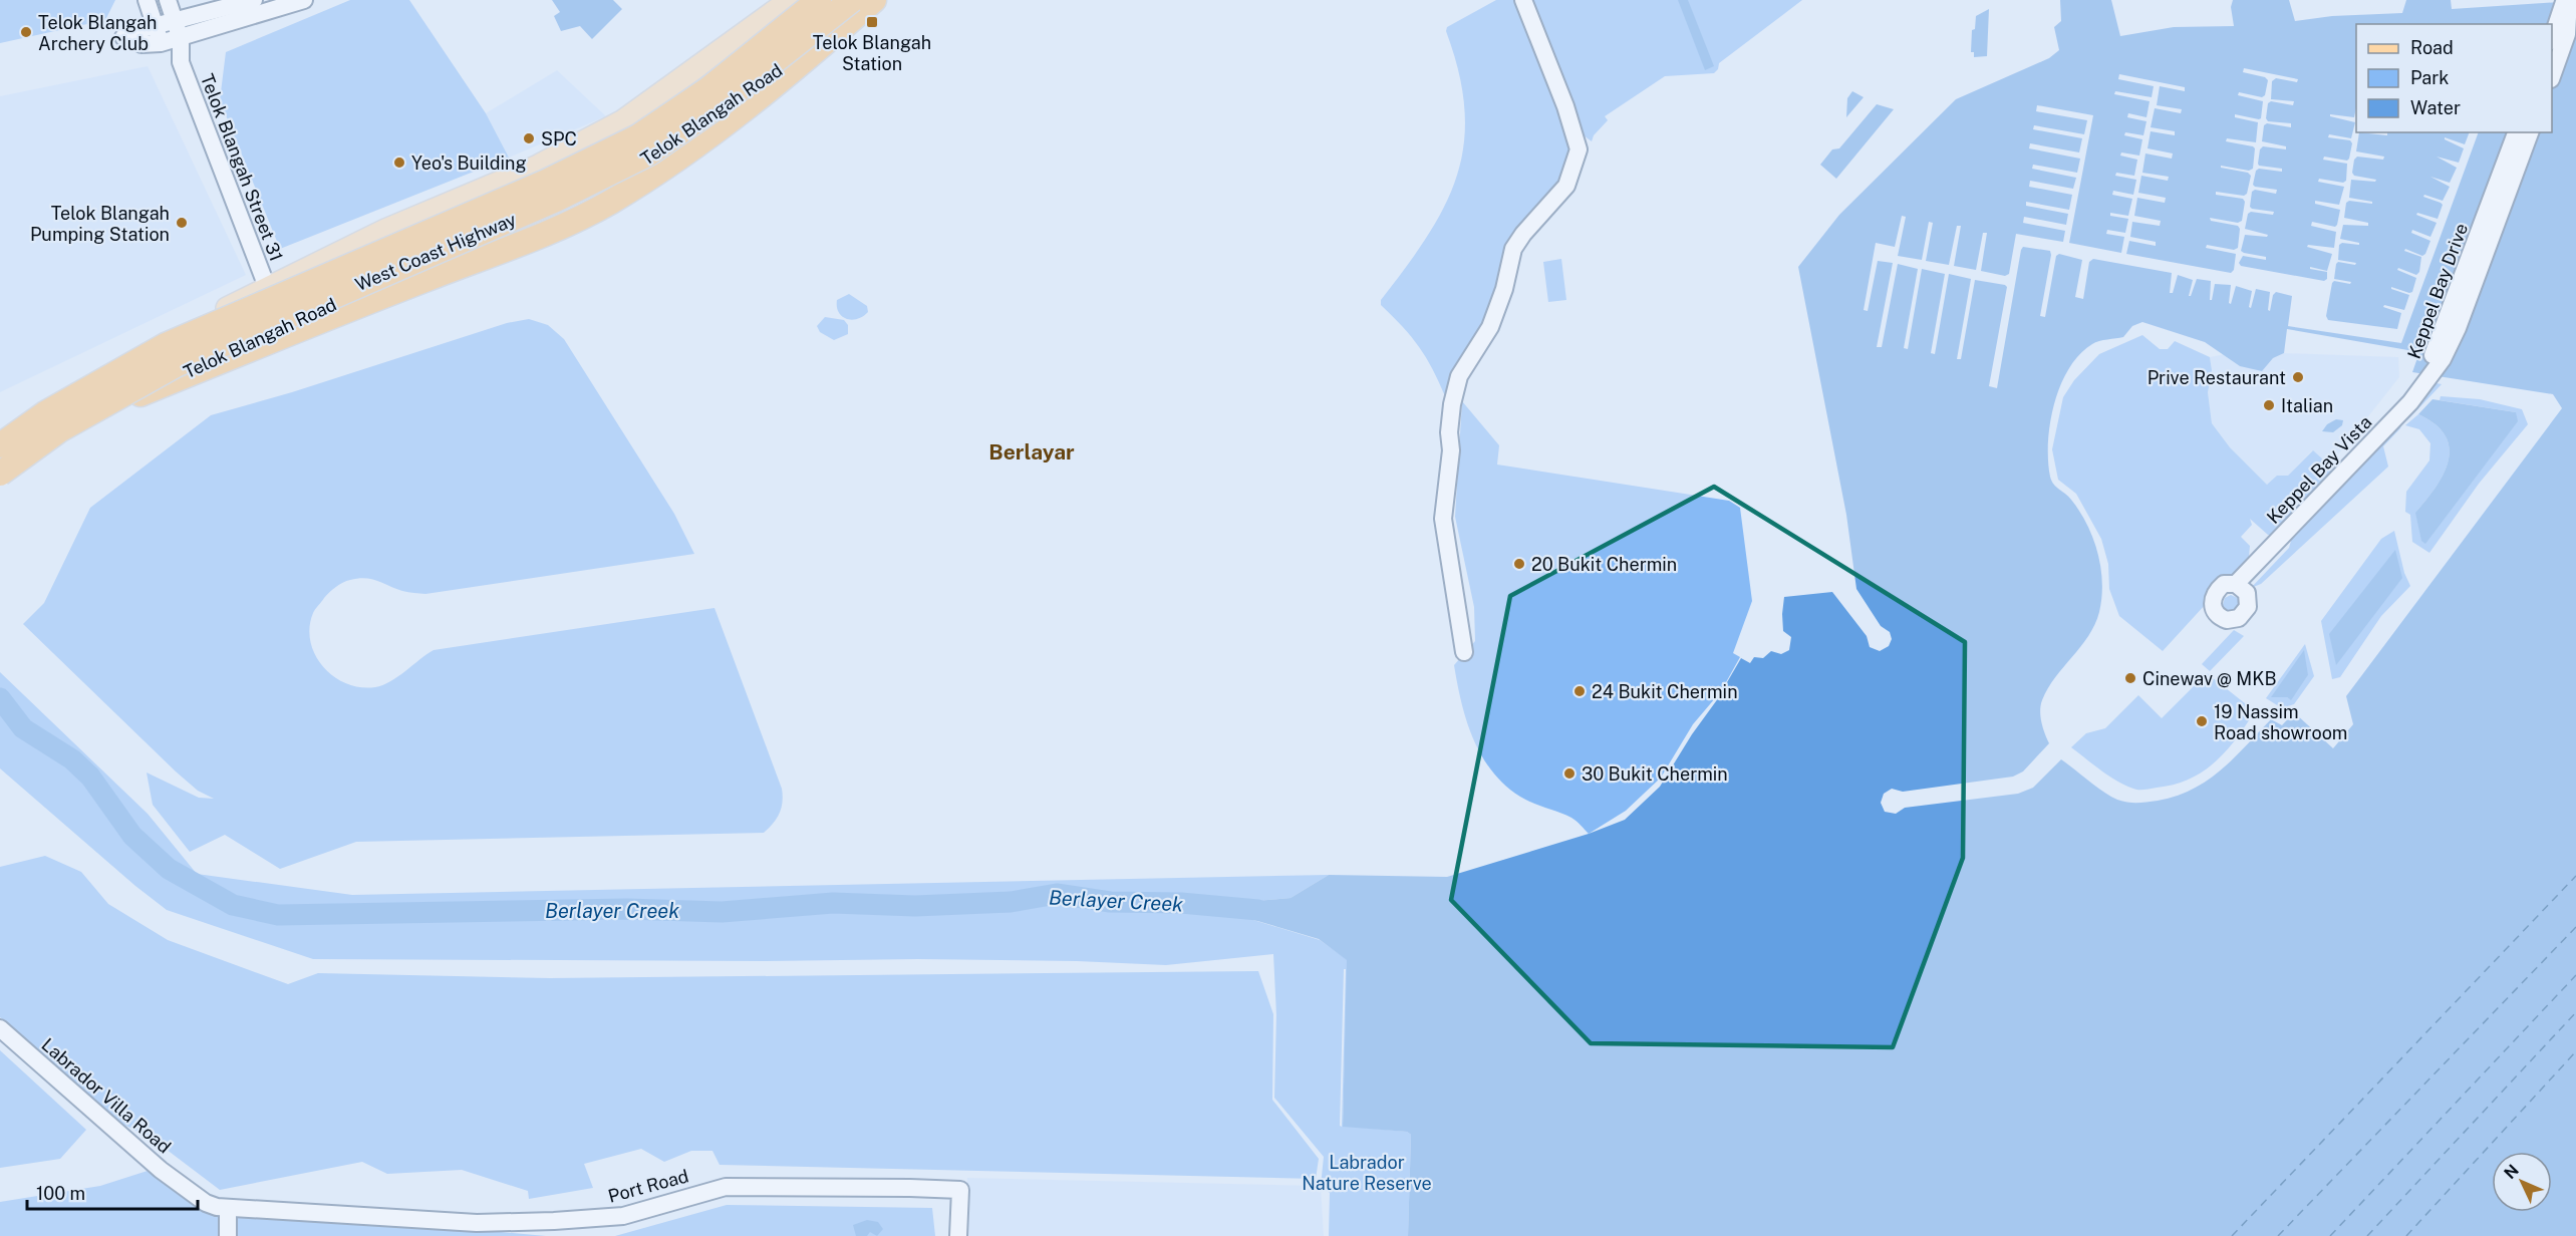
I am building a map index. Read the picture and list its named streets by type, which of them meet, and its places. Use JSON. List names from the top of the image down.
{
  "streets": {
    "highway": ["West Coast Highway"],
    "main road": ["Telok Blangah Road"],
    "street": [
      "Telok Blangah Street 31",
      "Keppel Bay Drive",
      "Keppel Bay Vista",
      "Labrador Villa Road",
      "Port Road"
    ]
  },
  "crossings": [
    ["Telok Blangah Road", "West Coast Highway"],
    ["Keppel Bay Drive", "Keppel Bay Vista"],
    ["Labrador Villa Road", "Port Road"]
  ],
  "districts": ["Berlayar"],
  "water": ["Berlayer Creek"],
  "parks": ["Labrador Nature Reserve"],
  "places": {
    "transit": ["Telok Blangah Station"],
    "other": [
      "Telok Blangah Archery Club",
      "SPC",
      "Yeo's Building",
      "Telok Blangah Pumping Station",
      "Prive Restaurant",
      "Italian",
      "20 Bukit Chermin",
      "Cinewav @ MKB",
      "24 Bukit Chermin",
      "19 Nassim Road showroom",
      "30 Bukit Chermin"
    ]
  },
  "legend": ["Road", "Park", "Water"],
  "scale_bar": "100 m",
  "north": "top left"
}
